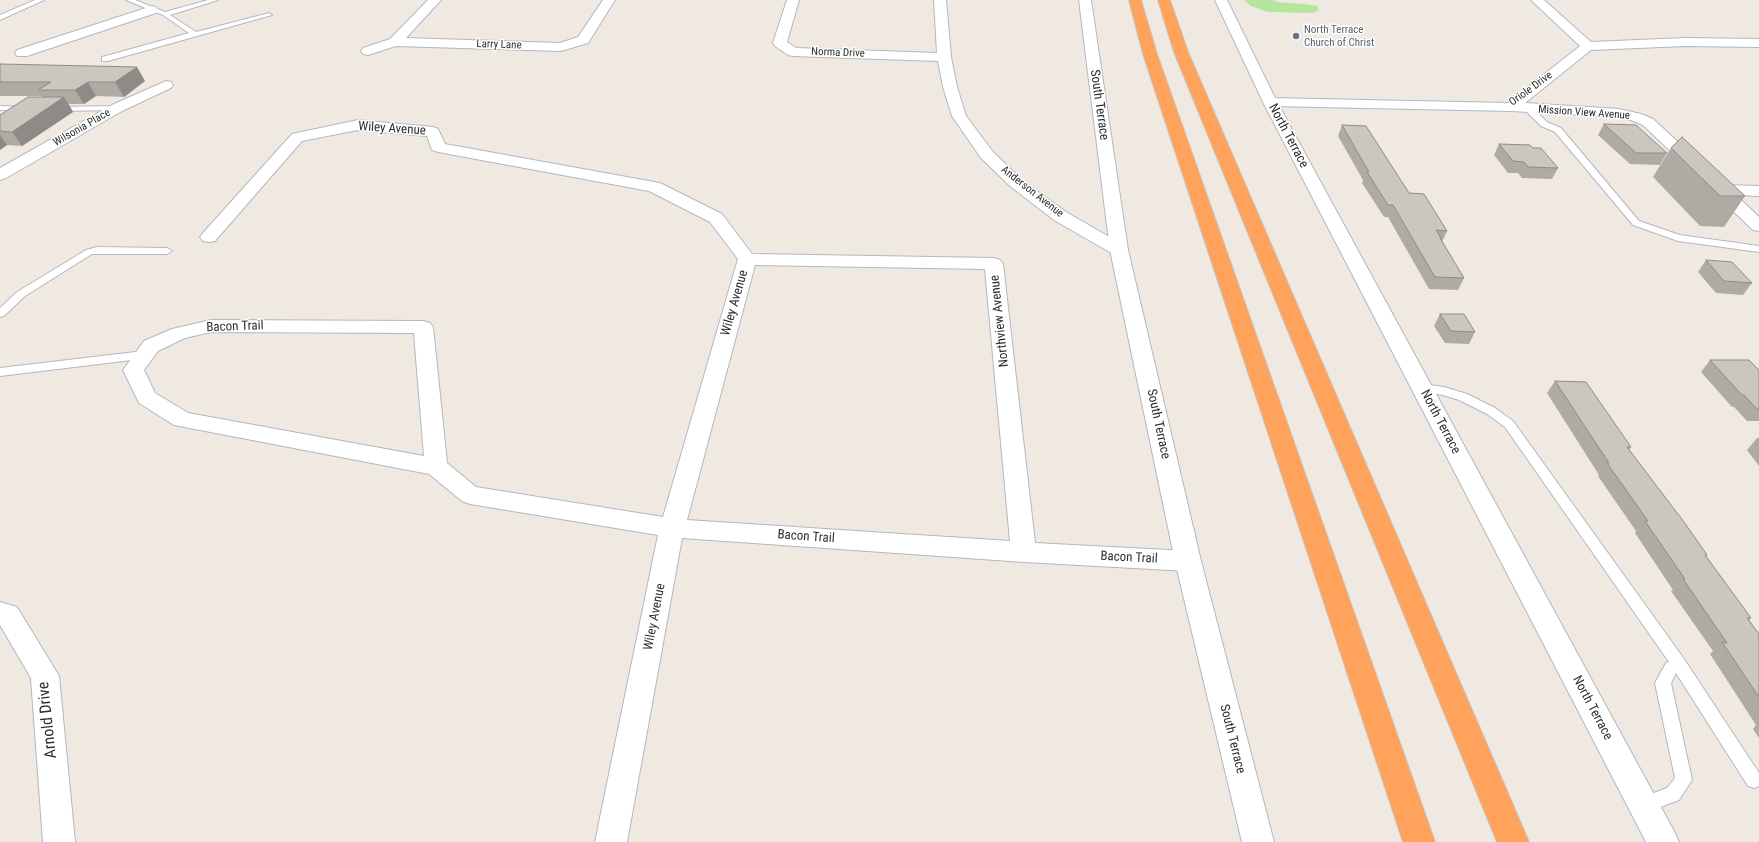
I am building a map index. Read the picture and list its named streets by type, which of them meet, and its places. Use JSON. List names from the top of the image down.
{
  "streets": {
    "street": [
      "Larry Lane",
      "Norma Drive",
      "Oriole Drive",
      "South Terrace",
      "Mission View Avenue",
      "Wilsonia Place",
      "Wiley Avenue",
      "North Terrace",
      "Anderson Avenue",
      "Northview Avenue",
      "Bacon Trail",
      "Arnold Drive"
    ]
  },
  "crossings": [
    ["Norma Drive", "Anderson Avenue"],
    ["Oriole Drive", "Mission View Avenue"],
    ["Oriole Drive", "North Terrace"],
    ["South Terrace", "Anderson Avenue"],
    ["South Terrace", "Bacon Trail"],
    ["Wiley Avenue", "Northview Avenue"],
    ["Wiley Avenue", "Bacon Trail"],
    ["Northview Avenue", "Bacon Trail"]
  ],
  "places": ["North Terrace Church of Christ"]
}
